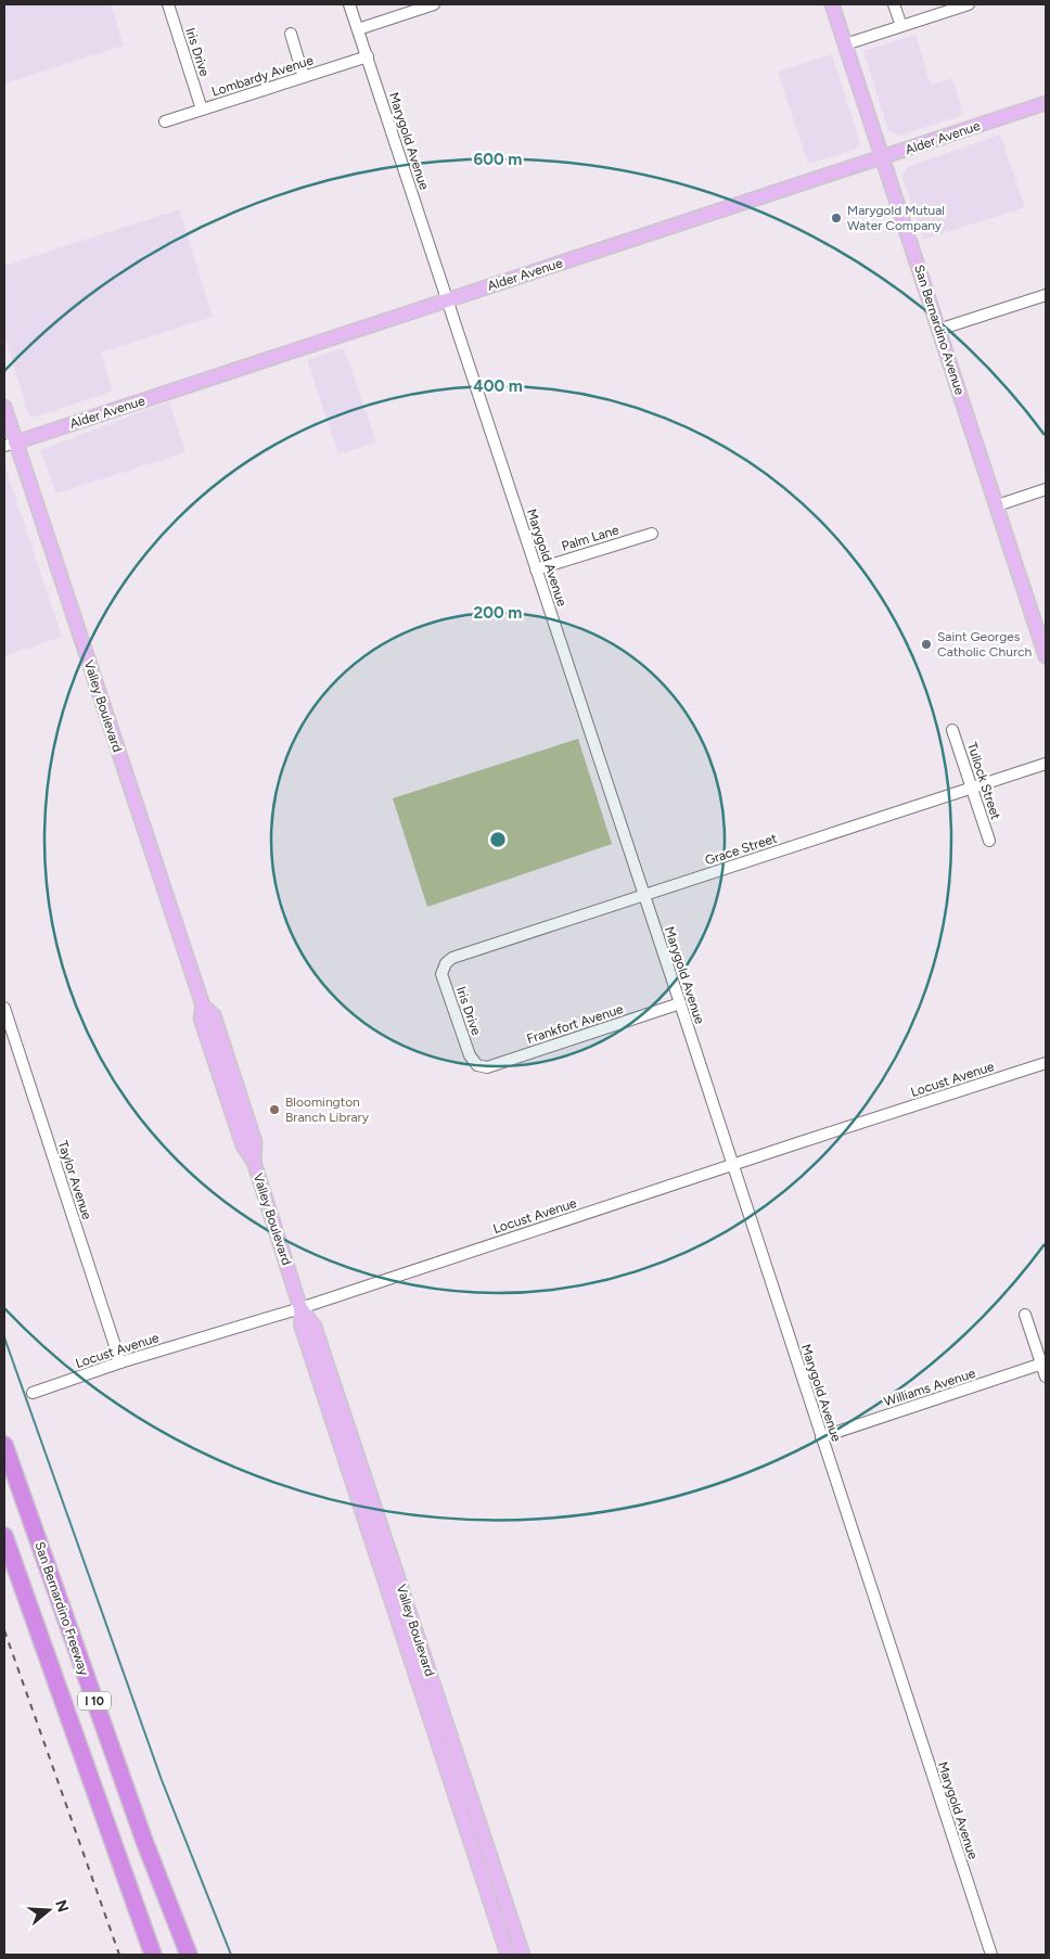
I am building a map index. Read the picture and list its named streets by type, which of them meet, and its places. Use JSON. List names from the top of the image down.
{
  "streets": {
    "highway": ["San Bernardino Freeway", "I 10"],
    "main road": ["Alder Avenue", "San Bernardino Avenue", "Valley Boulevard"],
    "street": [
      "Iris Drive",
      "Lombardy Avenue",
      "Marygold Avenue",
      "Palm Lane",
      "Tullock Street",
      "Grace Street",
      "Frankfort Avenue",
      "Locust Avenue",
      "Taylor Avenue",
      "Williams Avenue"
    ]
  },
  "crossings": [
    ["Iris Drive", "Lombardy Avenue"],
    ["Iris Drive", "Grace Street"],
    ["Iris Drive", "Frankfort Avenue"],
    ["Lombardy Avenue", "Marygold Avenue"],
    ["Alder Avenue", "Marygold Avenue"],
    ["Alder Avenue", "San Bernardino Avenue"],
    ["Alder Avenue", "Valley Boulevard"],
    ["Marygold Avenue", "Palm Lane"],
    ["Marygold Avenue", "Grace Street"],
    ["Marygold Avenue", "Frankfort Avenue"],
    ["Marygold Avenue", "Locust Avenue"],
    ["Marygold Avenue", "Williams Avenue"],
    ["Valley Boulevard", "Locust Avenue"],
    ["Tullock Street", "Grace Street"],
    ["Locust Avenue", "Taylor Avenue"]
  ],
  "places": ["Marygold Mutual Water Company", "Saint Georges Catholic Church", "Bloomington Branch Library"],
  "north": "right",
  "rings": ["600 m", "400 m", "200 m"]
}
